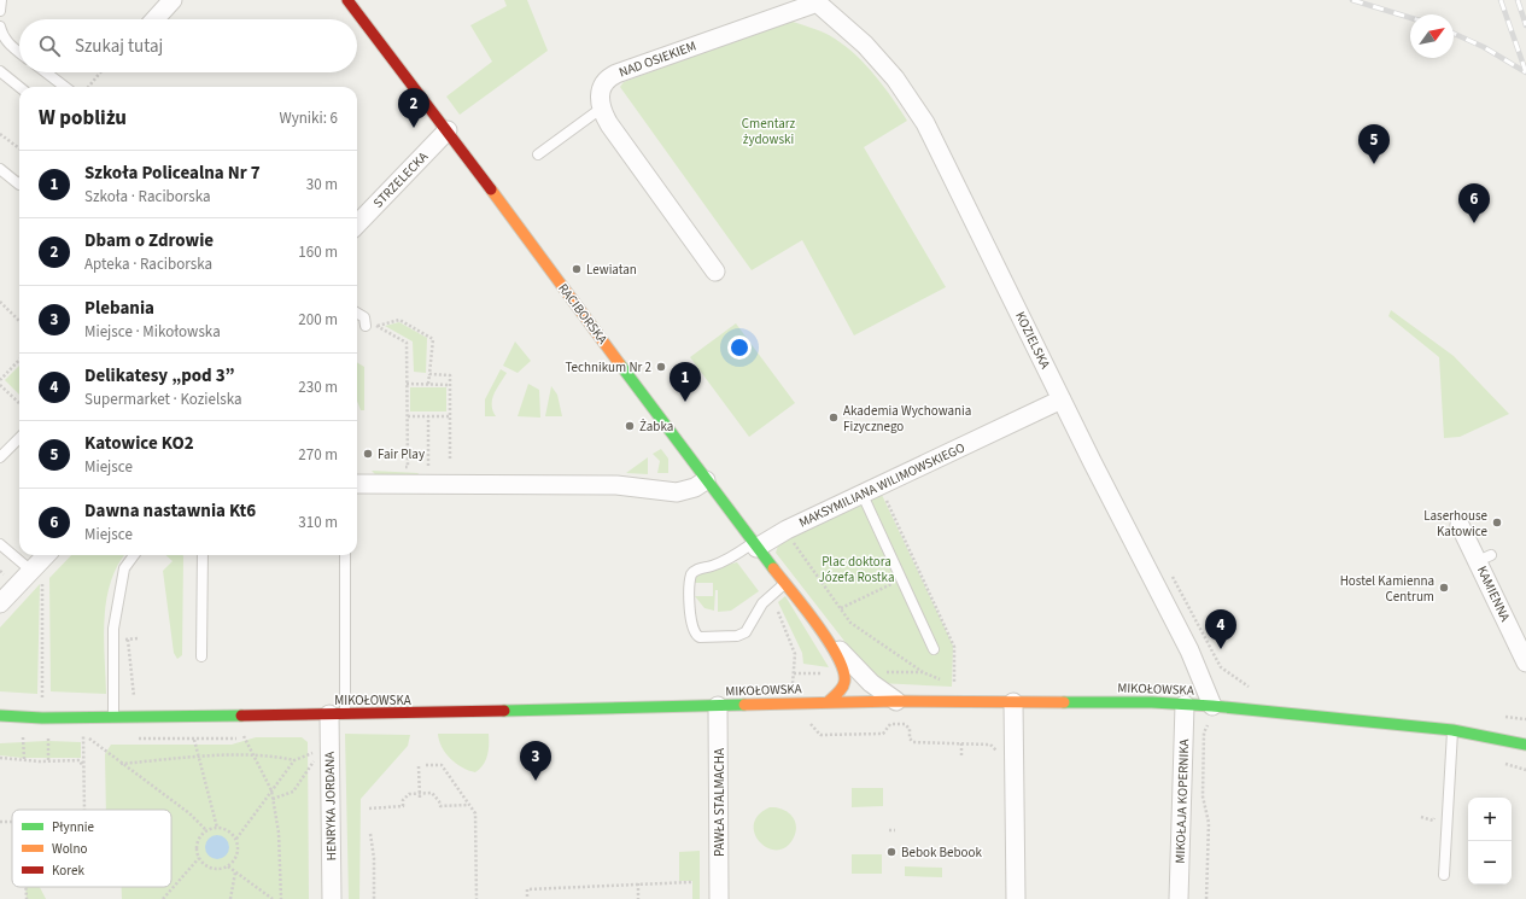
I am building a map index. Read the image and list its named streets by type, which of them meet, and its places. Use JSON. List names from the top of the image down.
{
  "streets": {
    "main road": ["RACIBORSKA", "MIKOŁOWSKA"],
    "street": [
      "NAD OSIEKIEM",
      "STRZELECKA",
      "KOZIELSKA",
      "MAKSYMILIANA WILIMOWSKIEGO",
      "KAMIENNA",
      "MIKOŁAJA KOPERNIKA",
      "PAWŁA STALMACHA",
      "HENRYKA JORDANA"
    ]
  },
  "crossings": [
    ["NAD OSIEKIEM", "KOZIELSKA"],
    ["STRZELECKA", "RACIBORSKA"],
    ["RACIBORSKA", "MAKSYMILIANA WILIMOWSKIEGO"],
    ["RACIBORSKA", "MIKOŁOWSKA"],
    ["KOZIELSKA", "MAKSYMILIANA WILIMOWSKIEGO"],
    ["KOZIELSKA", "MIKOŁOWSKA"],
    ["MIKOŁOWSKA", "MIKOŁAJA KOPERNIKA"],
    ["MIKOŁOWSKA", "PAWŁA STALMACHA"],
    ["MIKOŁOWSKA", "HENRYKA JORDANA"]
  ],
  "parks": ["Cmentarz żydowski", "Plac doktora Józefa Rostka"],
  "places": [
    "Lewiatan",
    "Technikum Nr 2",
    "Akademia Wychowania Fizycznego",
    "Żabka",
    "Fair Play",
    "Laserhouse Katowice",
    "Hostel Kamienna Centrum",
    "Bebok Bebook"
  ],
  "legend": ["Płynnie", "Wolno", "Korek"],
  "north": "top right",
  "page": {
    "search": "Szukaj tutaj",
    "heading": ["W pobliżu", "Wyniki: 6"],
    "pins": [
      "2",
      "5",
      "6",
      "1",
      "4",
      "3"
    ],
    "list": [
      {
        "mark": "1",
        "name": "Szkoła Policealna Nr 7",
        "note": "Szkoła · Raciborska",
        "value": "30 m"
      },
      {
        "mark": "2",
        "name": "Dbam o Zdrowie",
        "note": "Apteka · Raciborska",
        "value": "160 m"
      },
      {
        "mark": "3",
        "name": "Plebania",
        "note": "Miejsce · Mikołowska",
        "value": "200 m"
      },
      {
        "mark": "4",
        "name": "Delikatesy „pod 3”",
        "note": "Supermarket · Kozielska",
        "value": "230 m"
      },
      {
        "mark": "5",
        "name": "Katowice KO2",
        "note": "Miejsce",
        "value": "270 m"
      },
      {
        "mark": "6",
        "name": "Dawna nastawnia Kt6",
        "note": "Miejsce",
        "value": "310 m"
      }
    ],
    "map_buttons": ["+", "−"]
  }
}
